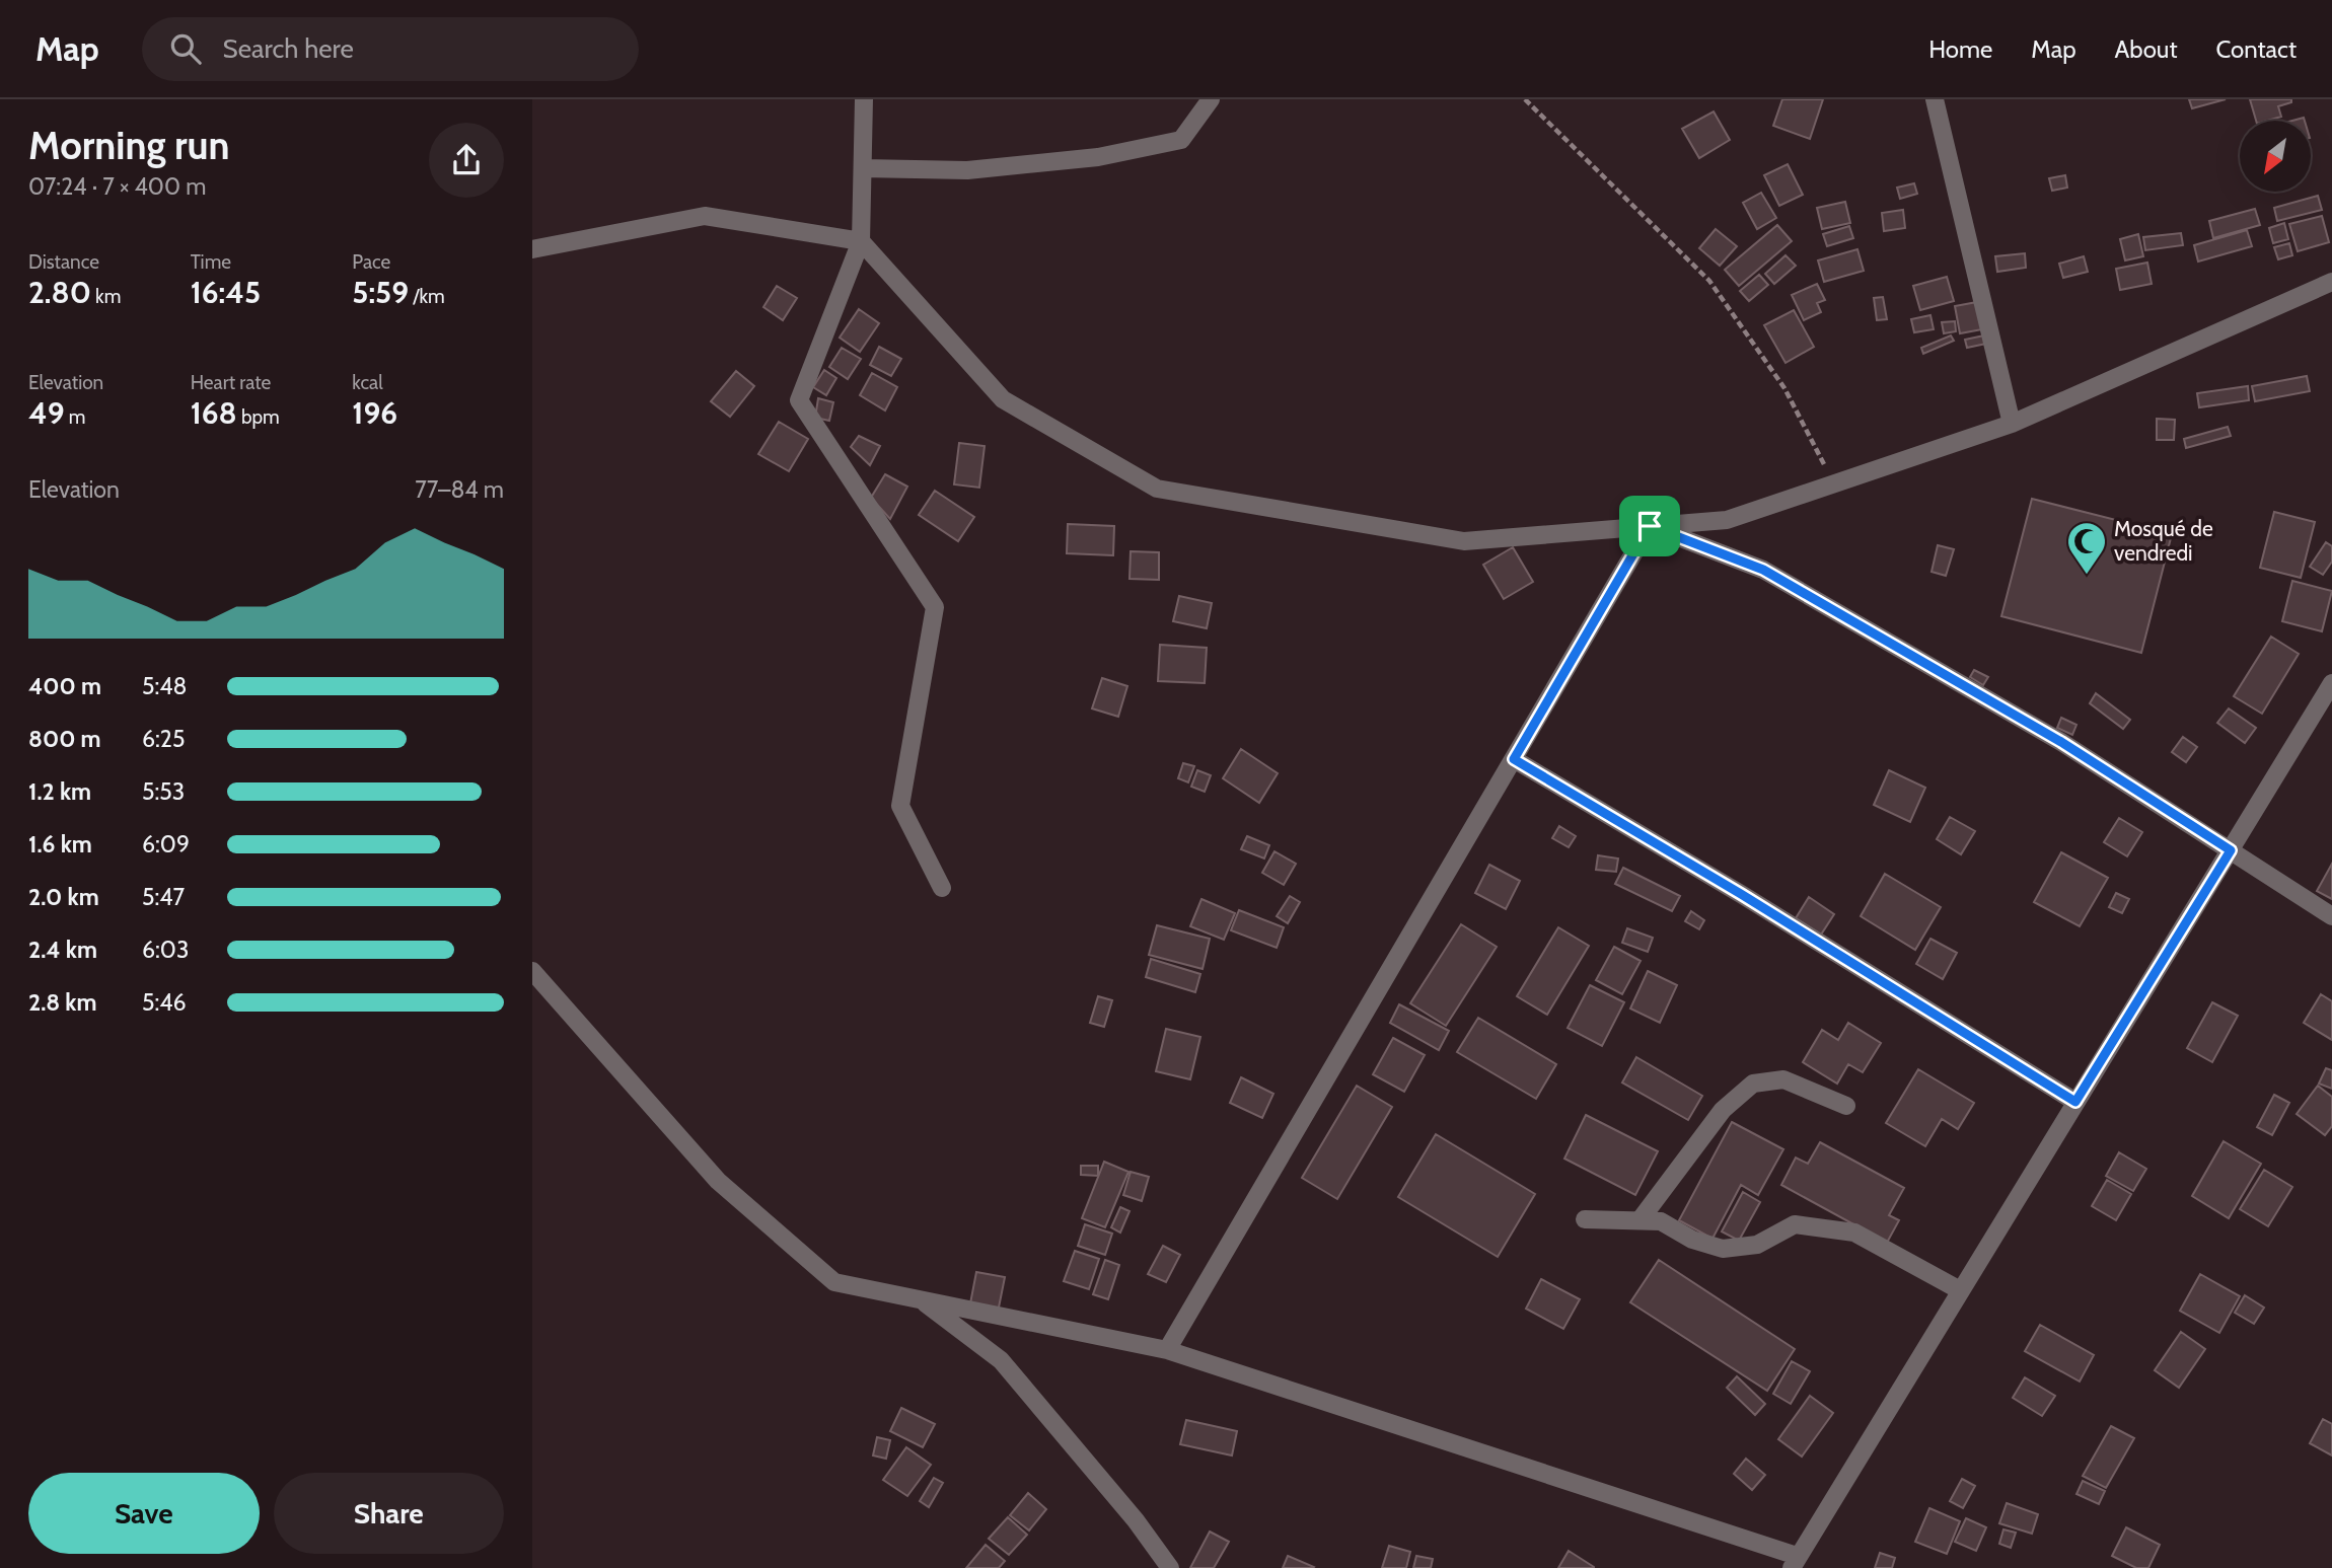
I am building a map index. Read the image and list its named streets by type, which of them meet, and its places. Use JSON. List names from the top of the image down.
{
  "places": {
    "mosque": ["Mosqué de vendredi"]
  },
  "north": "bottom left",
  "page": {
    "header": "Map",
    "search": "Search here",
    "nav": [
      "Home",
      "Map",
      "About",
      "Contact"
    ],
    "heading": ["Morning run", "07:24 · 7 × 400 m"],
    "stats": [
      ["Distance", "2.80 km"],
      ["Time", "16:45"],
      ["Pace", "5:59 /km"],
      ["Elevation", "49 m"],
      ["Heart rate", "168 bpm"],
      ["kcal", "196"]
    ],
    "chart": ["Elevation", "77–84 m"],
    "list": [
      {
        "name": "400 m",
        "note": "5:48"
      },
      {
        "name": "800 m",
        "note": "6:25"
      },
      {
        "name": "1.2 km",
        "note": "5:53"
      },
      {
        "name": "1.6 km",
        "note": "6:09"
      },
      {
        "name": "2.0 km",
        "note": "5:47"
      },
      {
        "name": "2.4 km",
        "note": "6:03"
      },
      {
        "name": "2.8 km",
        "note": "5:46"
      }
    ],
    "buttons": ["Save", "Share"]
  }
}
